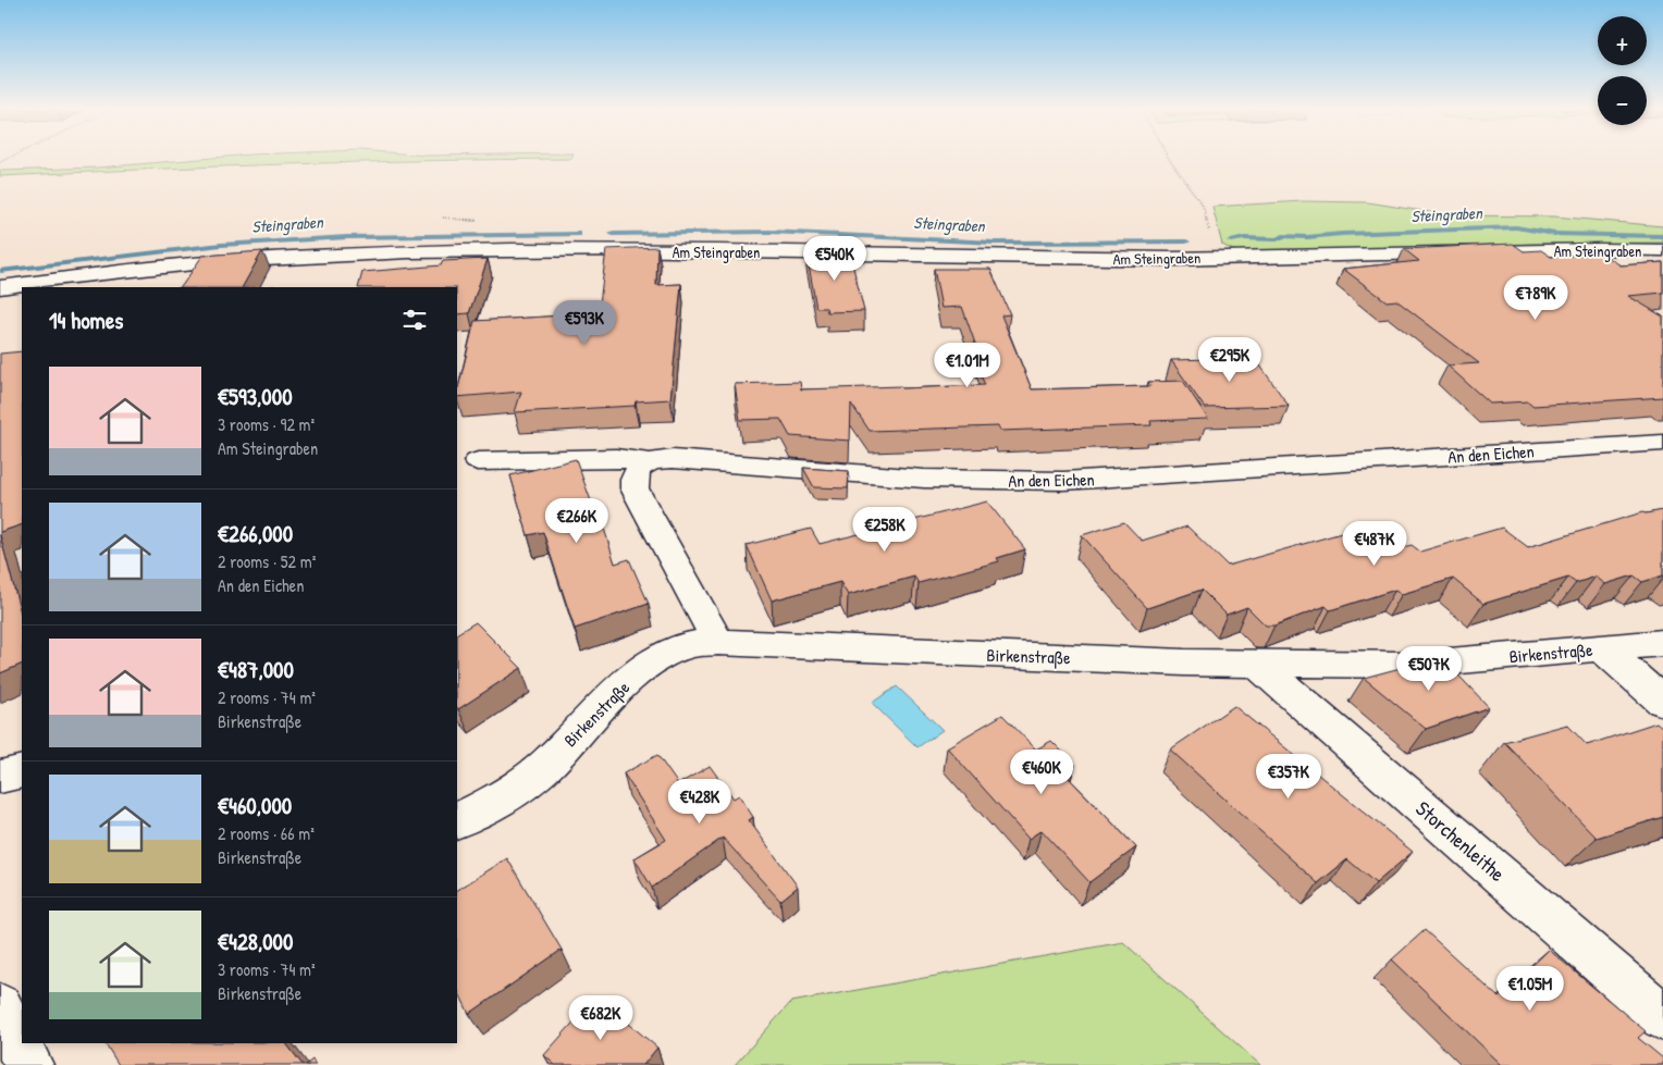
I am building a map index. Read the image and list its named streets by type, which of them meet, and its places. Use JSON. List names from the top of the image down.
{
  "streets": {
    "street": [
      "Am Steingraben",
      "An den Eichen",
      "Birkenstraße",
      "Storchenleithe"
    ]
  },
  "crossings": [
    ["Birkenstraße", "Storchenleithe"]
  ],
  "water": ["Steingraben"],
  "page": {
    "map_buttons": ["+", "−"],
    "price": [
      "€540K",
      "€789K",
      "€593K",
      "€295K",
      "€1.01M",
      "€266K",
      "€258K",
      "€487K",
      "€507K",
      "€460K",
      "€357K",
      "€428K",
      "€1.05M",
      "€682K"
    ],
    "heading": "14 homes",
    "list": [
      {
        "name": "€593,000",
        "note": "3 rooms · 92 m² · Am Steingraben"
      },
      {
        "name": "€266,000",
        "note": "2 rooms · 52 m² · An den Eichen"
      },
      {
        "name": "€487,000",
        "note": "2 rooms · 74 m² · Birkenstraße"
      },
      {
        "name": "€460,000",
        "note": "2 rooms · 66 m² · Birkenstraße"
      },
      {
        "name": "€428,000",
        "note": "3 rooms · 74 m² · Birkenstraße"
      }
    ]
  }
}
